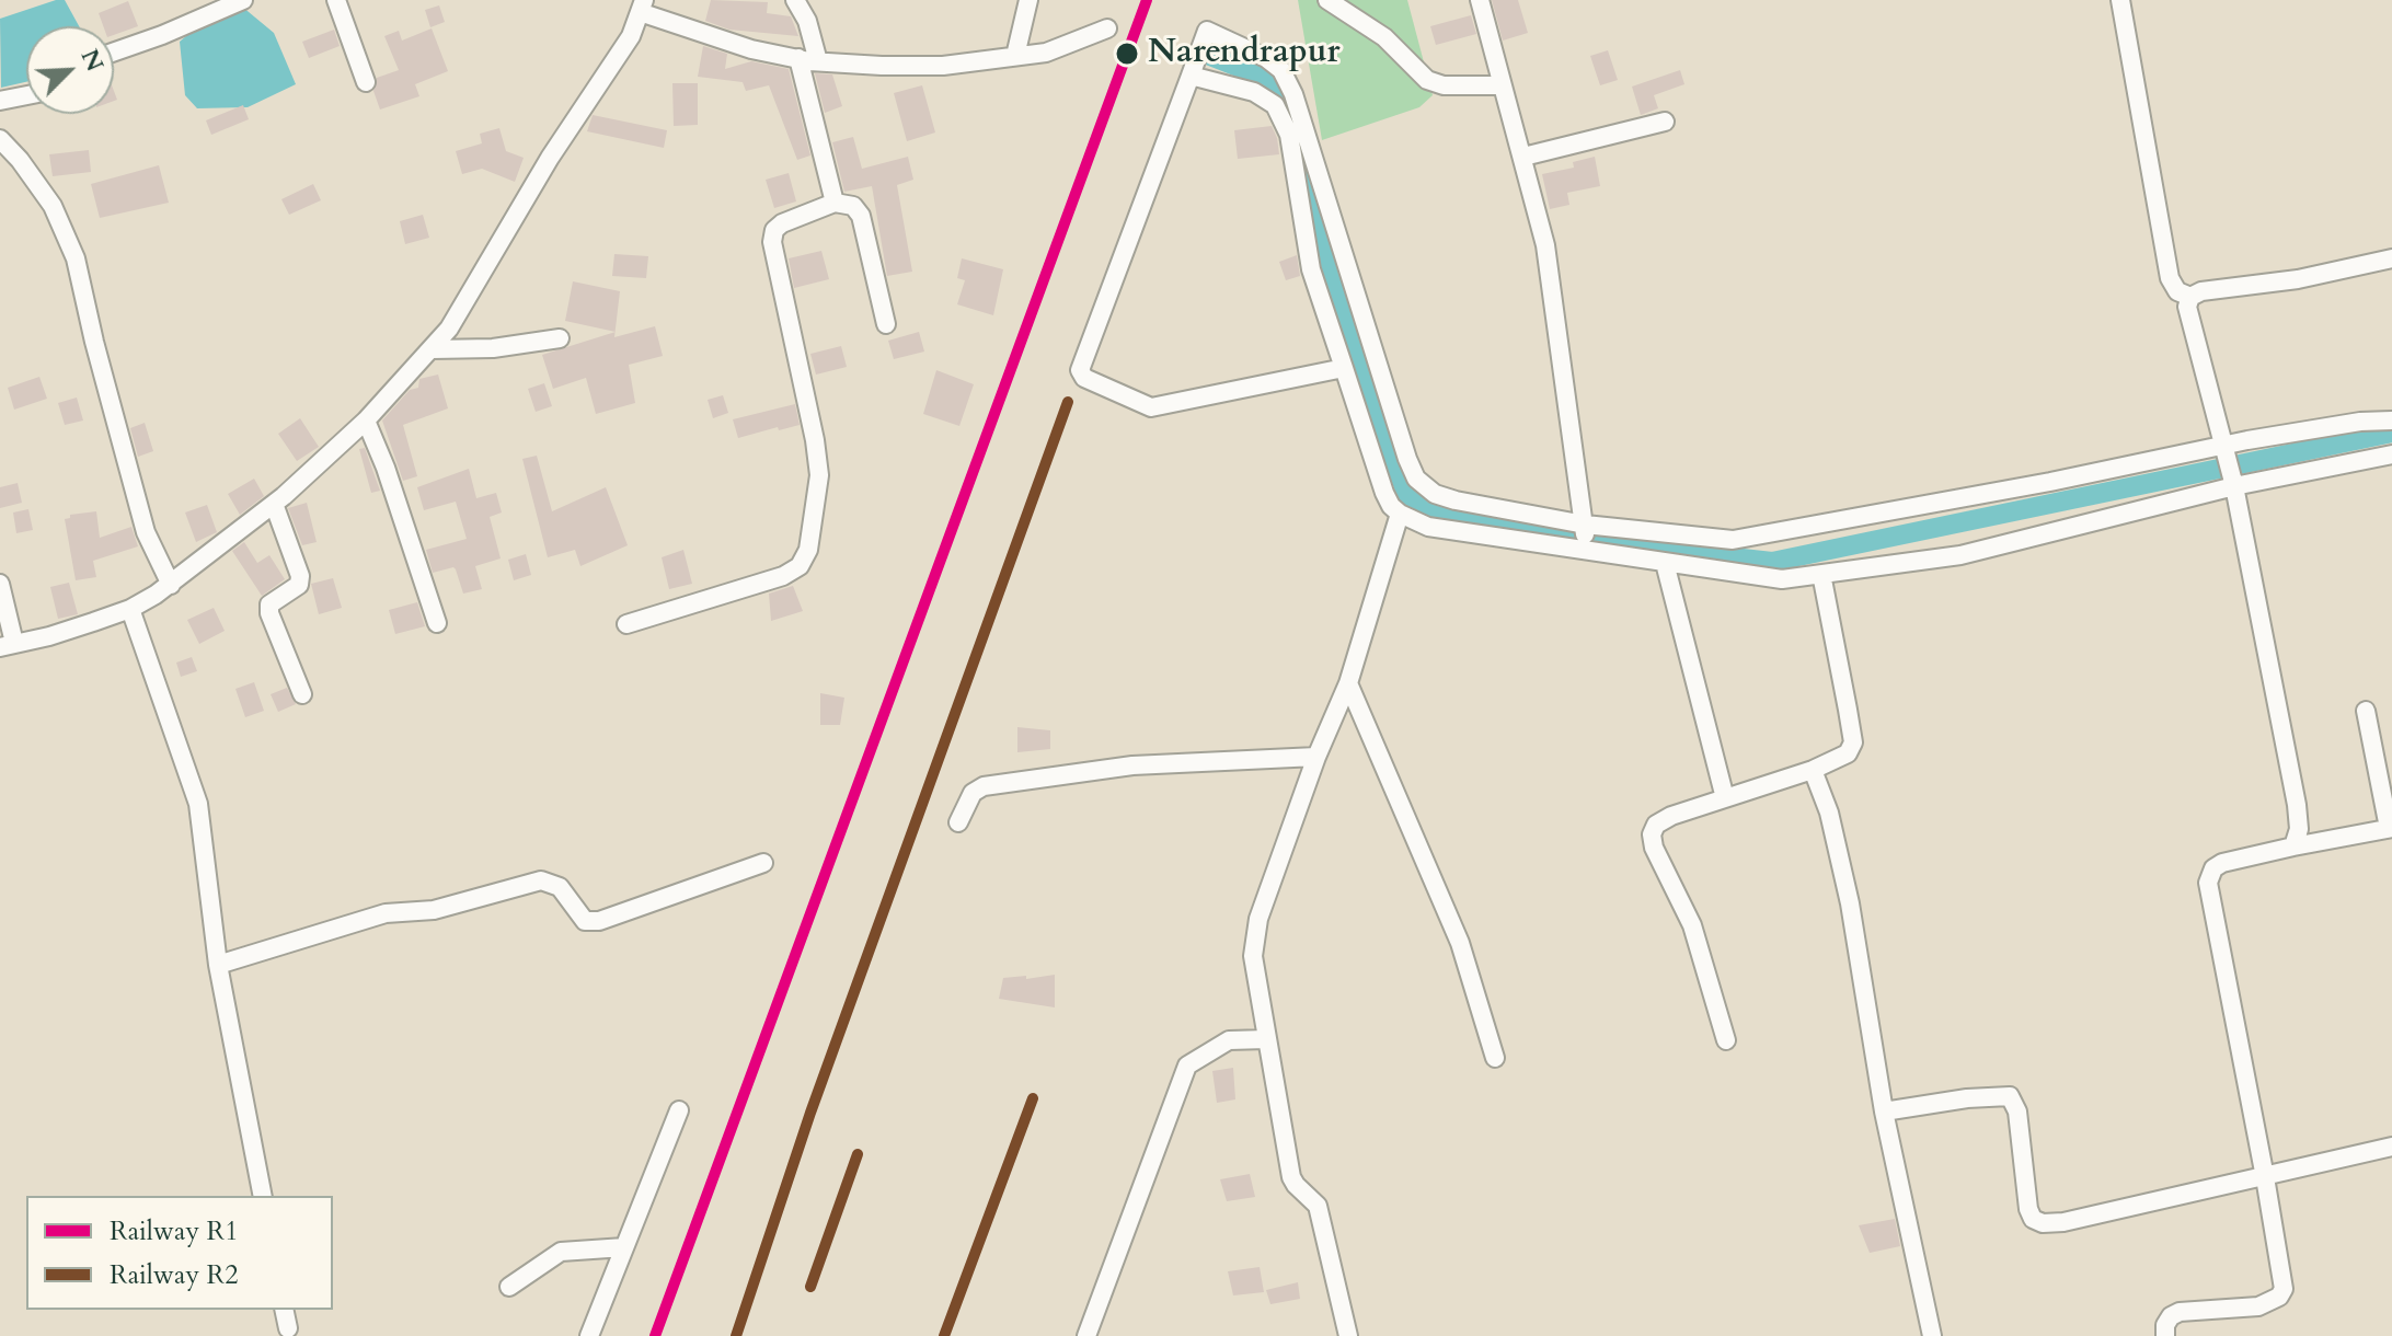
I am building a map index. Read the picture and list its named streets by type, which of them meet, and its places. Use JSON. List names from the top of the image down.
{
  "places": ["Narendrapur"],
  "lines": ["rail line R1", "rail line R2"],
  "legend": ["Railway R1", "Railway R2"],
  "north": "top right"
}
